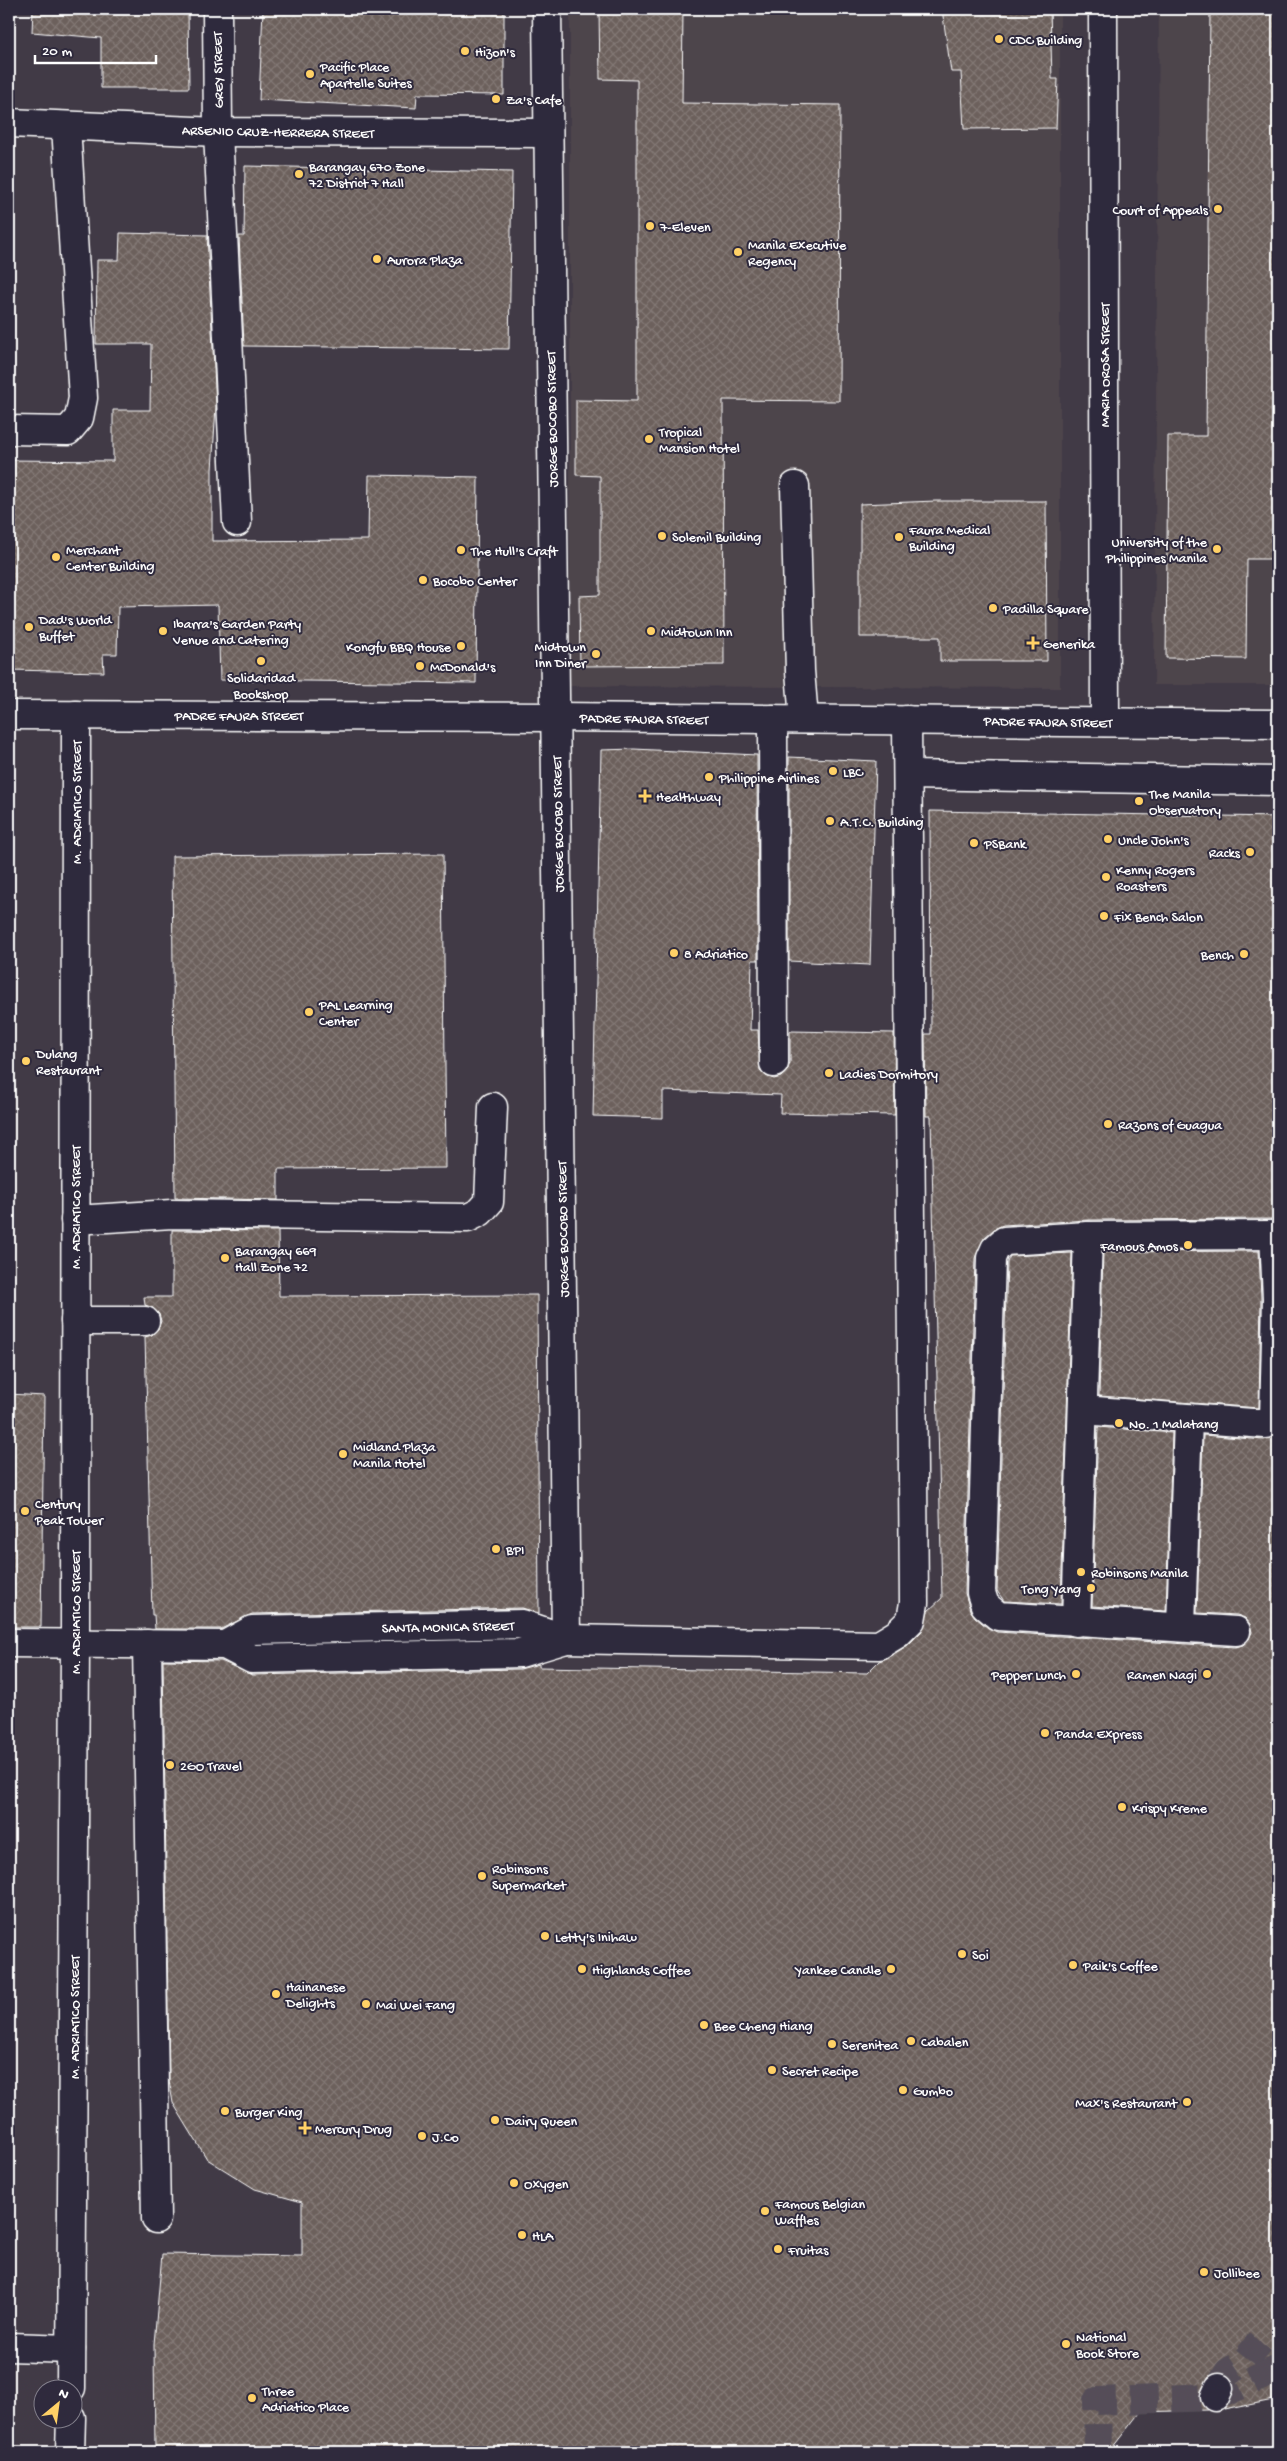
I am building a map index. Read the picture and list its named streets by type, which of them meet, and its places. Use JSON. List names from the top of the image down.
{
  "streets": {
    "street": [
      "GREY STREET",
      "ARSENIO CRUZ-HERRERA STREET",
      "MARIA OROSA STREET",
      "JORGE BOCOBO STREET",
      "PADRE FAURA STREET",
      "M. ADRIATICO STREET",
      "SANTA MONICA STREET"
    ]
  },
  "crossings": [
    ["GREY STREET", "ARSENIO CRUZ-HERRERA STREET"],
    ["ARSENIO CRUZ-HERRERA STREET", "JORGE BOCOBO STREET"],
    ["MARIA OROSA STREET", "PADRE FAURA STREET"],
    ["JORGE BOCOBO STREET", "PADRE FAURA STREET"],
    ["JORGE BOCOBO STREET", "SANTA MONICA STREET"],
    ["PADRE FAURA STREET", "M. ADRIATICO STREET"],
    ["M. ADRIATICO STREET", "SANTA MONICA STREET"]
  ],
  "places": {
    "other": [
      "CDC Building",
      "Hizon's",
      "Pacific Place Apartelle Suites",
      "Za's Cafe",
      "Barangay 670 Zone 72 District 7 Hall",
      "Court of Appeals",
      "7-Eleven",
      "Manila Executive Regency",
      "Aurora Plaza",
      "Tropical Mansion Hotel",
      "Solemil Building",
      "Faura Medical Building",
      "University of the Philippines Manila",
      "The Hull's Craft",
      "Merchant Center Building",
      "Bocobo Center",
      "Padilla Square",
      "Dad's World Buffet",
      "Ibarra's Garden Party Venue and Catering",
      "Midtown Inn",
      "Kongfu BBQ House",
      "Midtown Inn Diner",
      "Solidaridad Bookshop",
      "McDonald's",
      "LBC",
      "Philippine Airlines",
      "The Manila Observatory",
      "A.T.C. Building",
      "Uncle John's",
      "PSBank",
      "Racks",
      "Kenny Rogers Roasters",
      "Fix Bench Salon",
      "8 Adriatico",
      "Bench",
      "PAL Learning Center",
      "Dulang Restaurant",
      "Ladies Dormitory",
      "Razons of Guagua",
      "Famous Amos",
      "Barangay 669 Hall Zone 72",
      "No. 1 Malatang",
      "Midland Plaza Manila Hotel",
      "Century Peak Tower",
      "BPI",
      "Robinsons Manila",
      "Tong Yang",
      "Pepper Lunch",
      "Ramen Nagi",
      "Panda Express",
      "2GO Travel",
      "Krispy Kreme",
      "Robinsons Supermarket",
      "Letty's Inihaw",
      "Soi",
      "Paik's Coffee",
      "Highlands Coffee",
      "Yankee Candle",
      "Hainanese Delights",
      "Mai Wei Fang",
      "Bee Cheng Hiang",
      "Cabalen",
      "Serenitea",
      "Secret Recipe",
      "Gumbo",
      "Max's Restaurant",
      "Burger King",
      "Dairy Queen",
      "J.Co",
      "Oxygen",
      "Famous Belgian Waffles",
      "HLA",
      "Fruitas",
      "Jollibee",
      "National Book Store",
      "Three Adriatico Place"
    ],
    "health": ["Generika", "Healthway", "Mercury Drug"]
  },
  "scale_bar": "20 m",
  "north": "top right"
}
